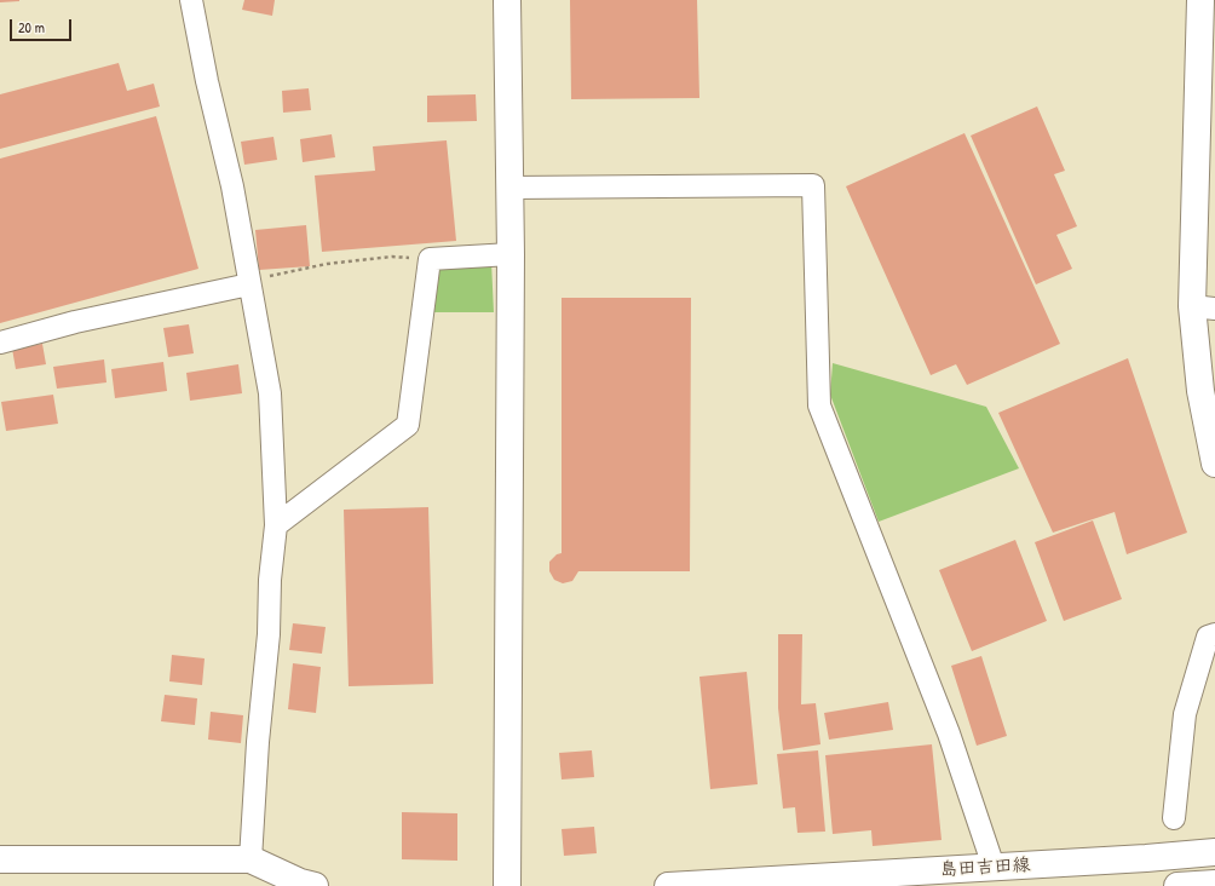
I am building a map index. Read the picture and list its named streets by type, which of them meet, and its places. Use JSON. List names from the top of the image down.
{
  "streets": {
    "street": ["島田吉田線"]
  },
  "scale_bar": "20 m"
}
